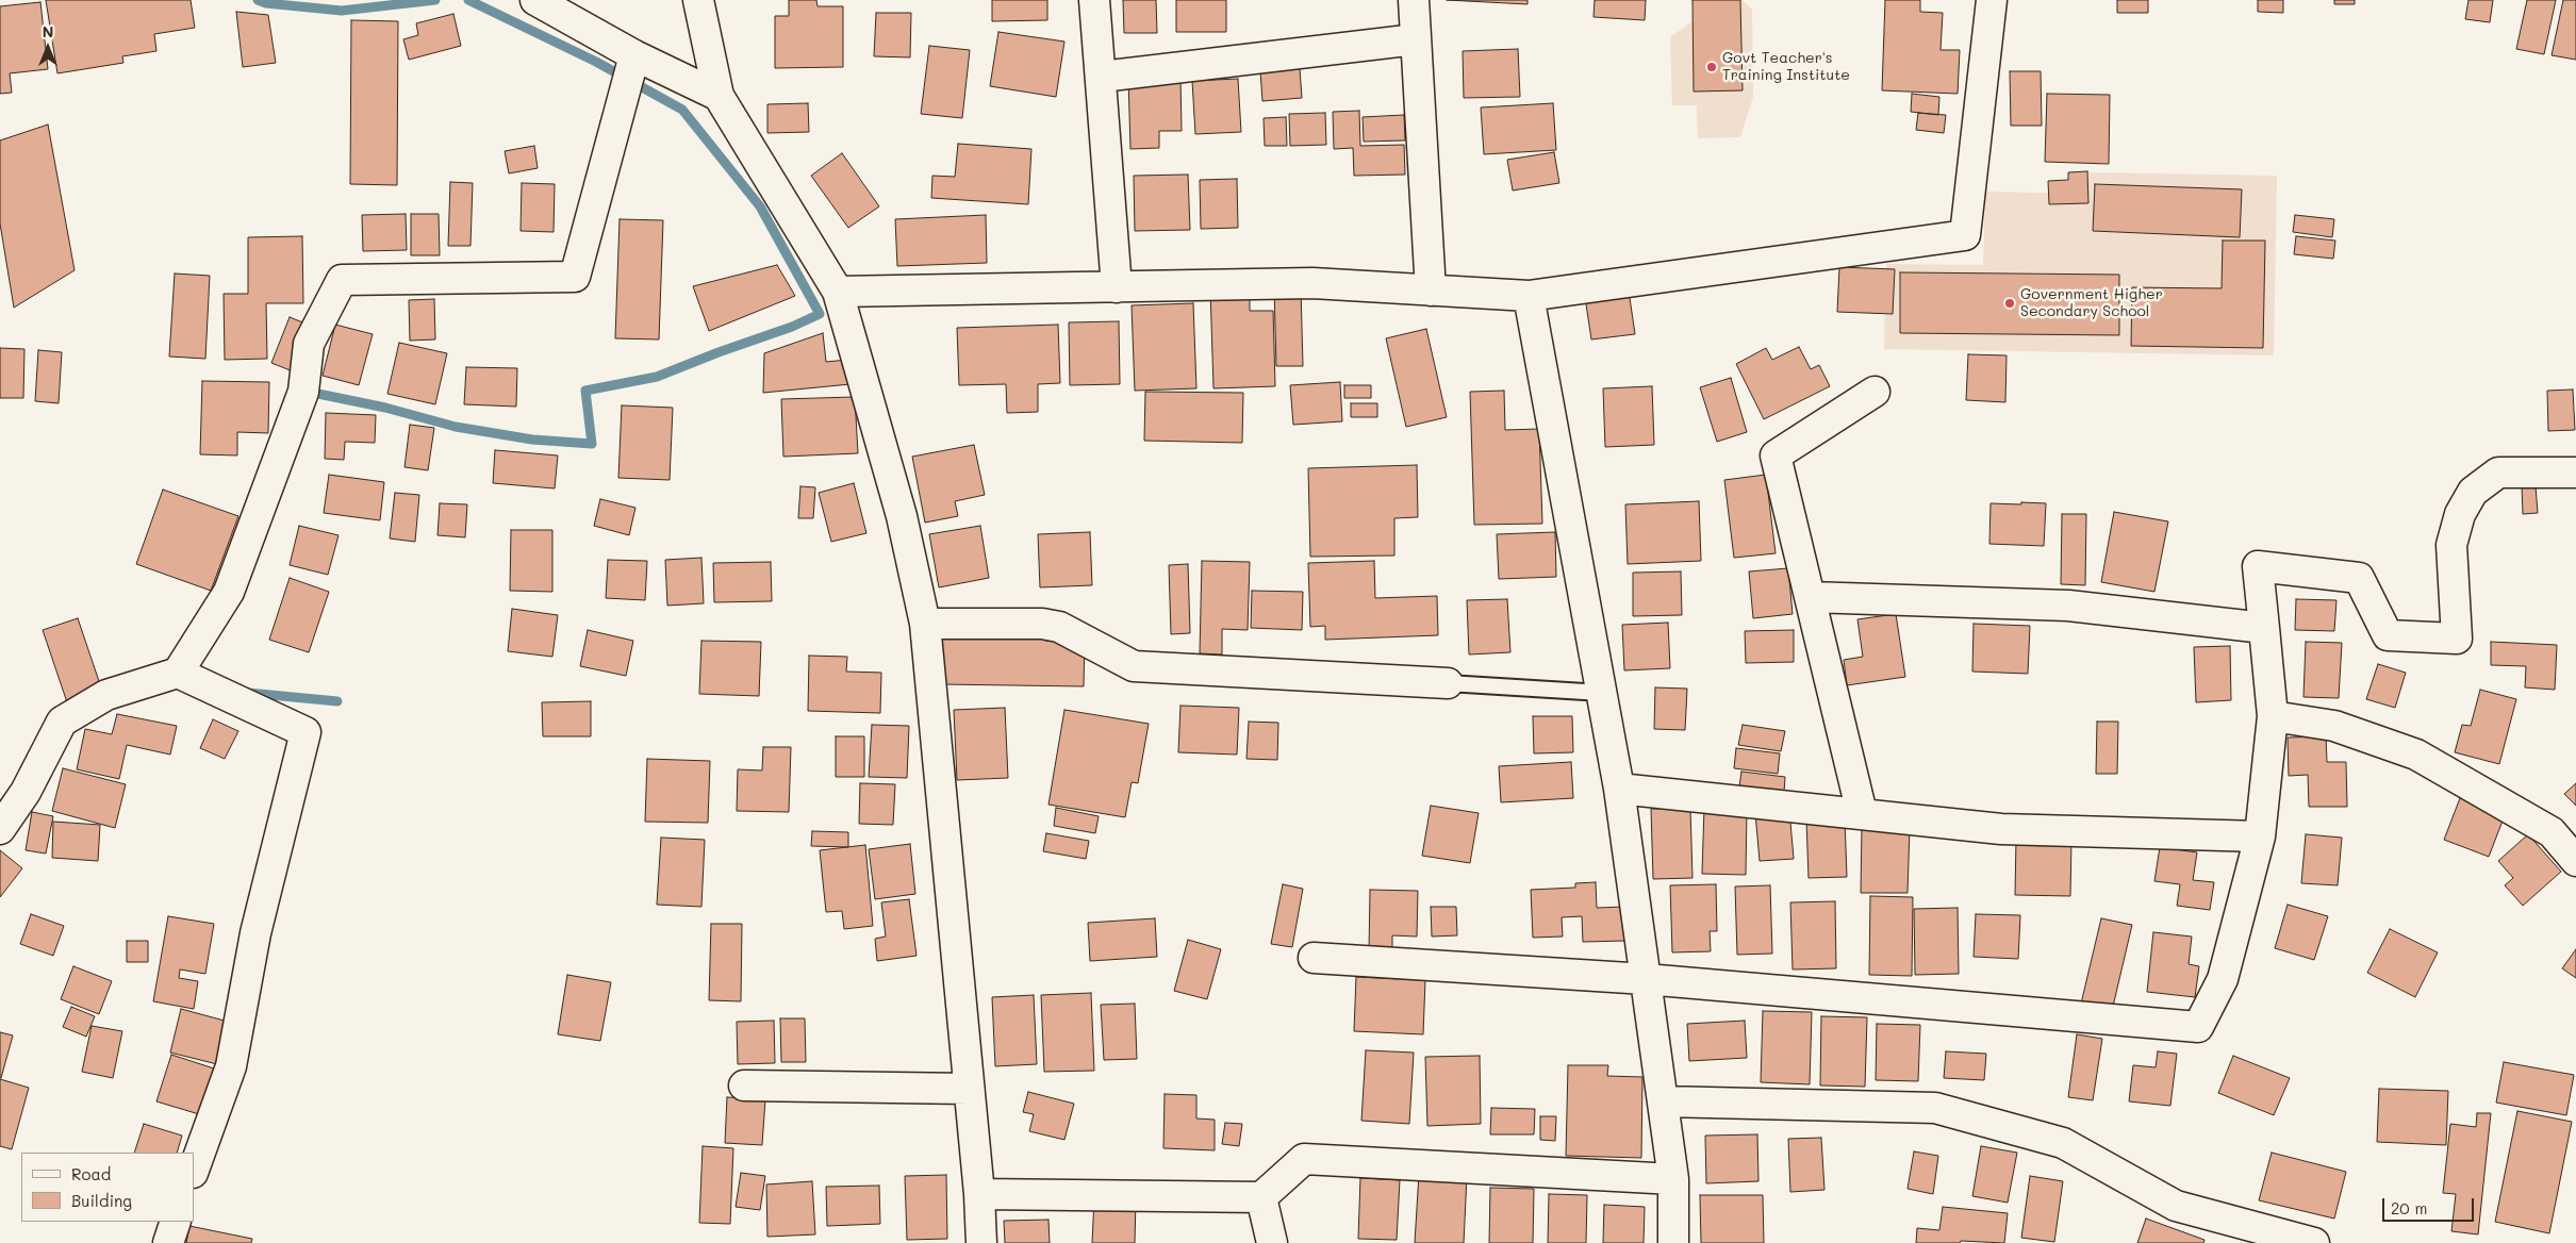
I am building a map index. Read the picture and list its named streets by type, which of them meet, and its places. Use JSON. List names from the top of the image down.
{
  "places": ["Govt Teacher's Training Institute", "Government Higher Secondary School"],
  "legend": ["Road", "Building"],
  "scale_bar": "20 m",
  "north": "top"
}
